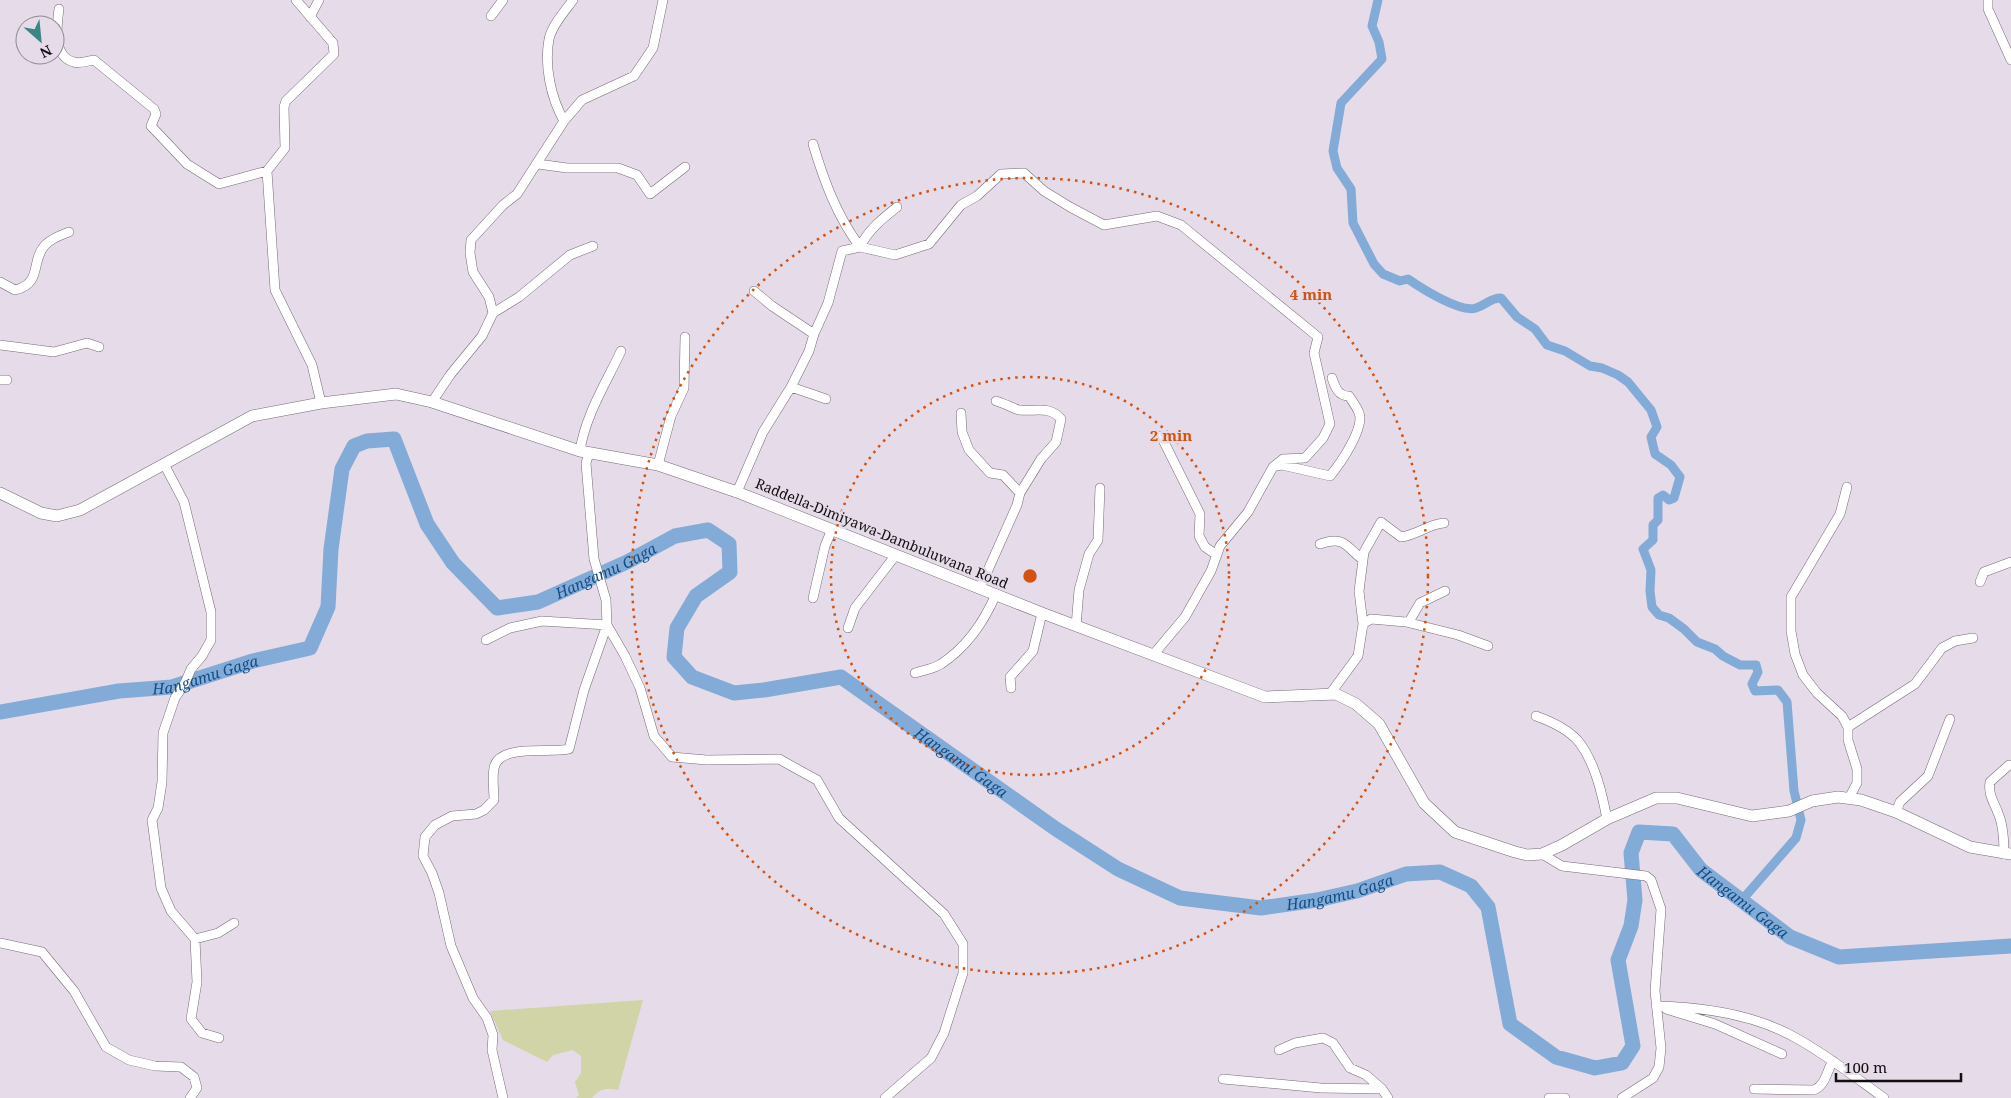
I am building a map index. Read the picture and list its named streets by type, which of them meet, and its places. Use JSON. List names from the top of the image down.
{
  "streets": {
    "street": ["Raddella-Dimiyawa-Dambuluwana Road"]
  },
  "water": ["Hangamu Gaga"],
  "scale_bar": "100 m",
  "north": "bottom right",
  "rings": ["4 min", "2 min"]
}
